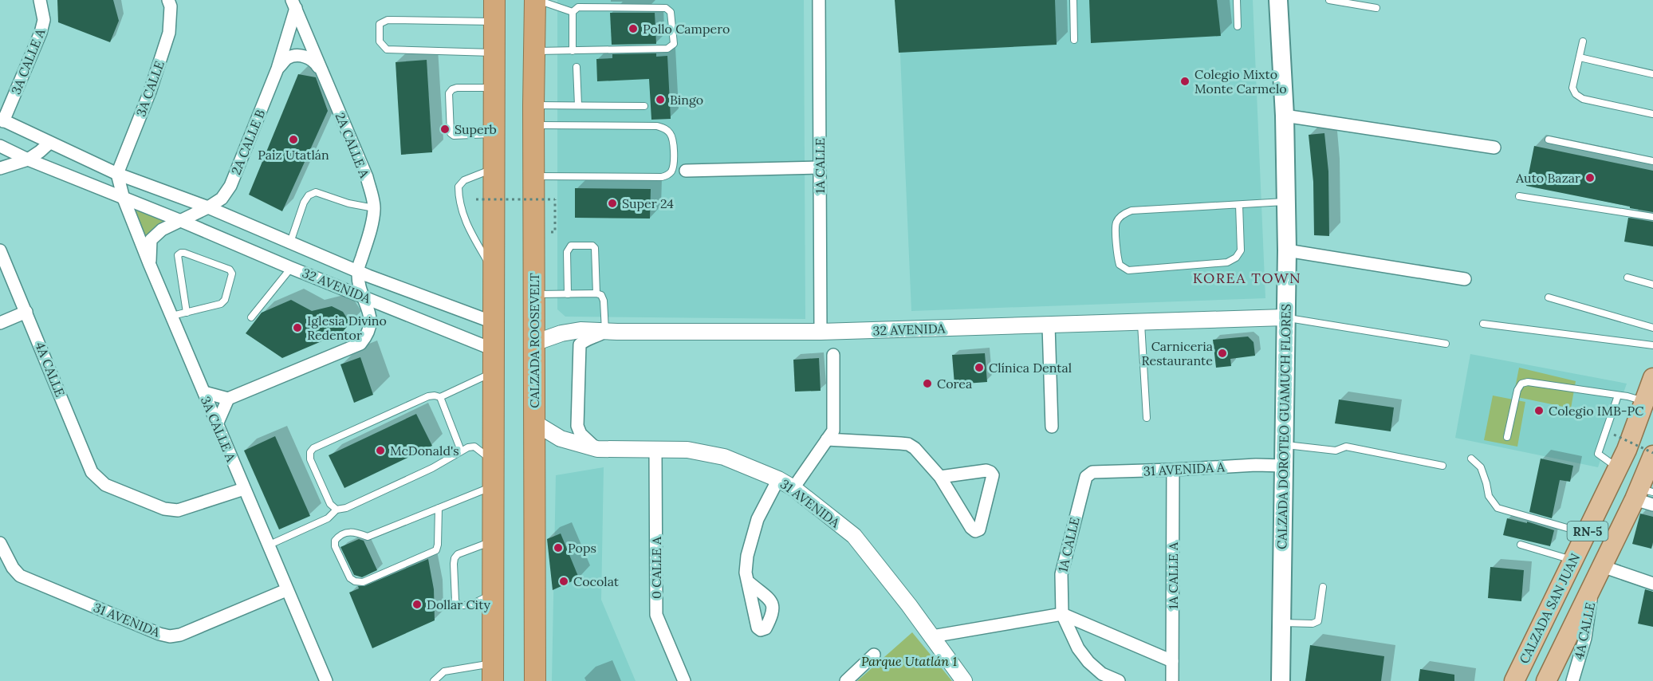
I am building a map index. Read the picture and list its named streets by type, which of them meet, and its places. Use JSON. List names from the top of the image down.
{
  "streets": {
    "highway": ["CALZADA ROOSEVELT"],
    "main road": ["CALZADA DOROTEO GUAMUCH FLORES", "RN-5", "CALZADA SAN JUAN"],
    "street": [
      "3A CALLE A",
      "3A CALLE",
      "2A CALLE B",
      "2A CALLE A",
      "1A CALLE",
      "32 AVENIDA",
      "4A CALLE",
      "31 AVENIDA A",
      "31 AVENIDA",
      "0 CALLE A",
      "1A CALLE A"
    ]
  },
  "crossings": [
    ["3A CALLE A", "3A CALLE"],
    ["3A CALLE A", "32 AVENIDA"],
    ["3A CALLE A", "4A CALLE"],
    ["3A CALLE A", "31 AVENIDA"],
    ["3A CALLE", "32 AVENIDA"],
    ["2A CALLE B", "2A CALLE A"],
    ["2A CALLE B", "32 AVENIDA"],
    ["2A CALLE A", "32 AVENIDA"],
    ["1A CALLE", "32 AVENIDA"],
    ["1A CALLE", "31 AVENIDA A"],
    ["32 AVENIDA", "CALZADA ROOSEVELT"],
    ["32 AVENIDA", "CALZADA DOROTEO GUAMUCH FLORES"],
    ["CALZADA ROOSEVELT", "31 AVENIDA"],
    ["4A CALLE", "RN-5"],
    ["CALZADA DOROTEO GUAMUCH FLORES", "31 AVENIDA A"],
    ["31 AVENIDA A", "1A CALLE A"],
    ["31 AVENIDA", "0 CALLE A"]
  ],
  "districts": ["KOREA TOWN"],
  "parks": ["Parque Utatlán 1"],
  "places": [
    "Pollo Campero",
    "Colegio Mixto Monte Carmelo",
    "Bingo",
    "Superb",
    "Paiz Utatlán",
    "Auto Bazar",
    "Super 24",
    "Iglesia Divino Redentor",
    "Carniceria Restaurante",
    "Clínica Dental",
    "Corea",
    "Colegio IMB-PC",
    "McDonald's",
    "Pops",
    "Cocolat",
    "Dollar City"
  ]
}
